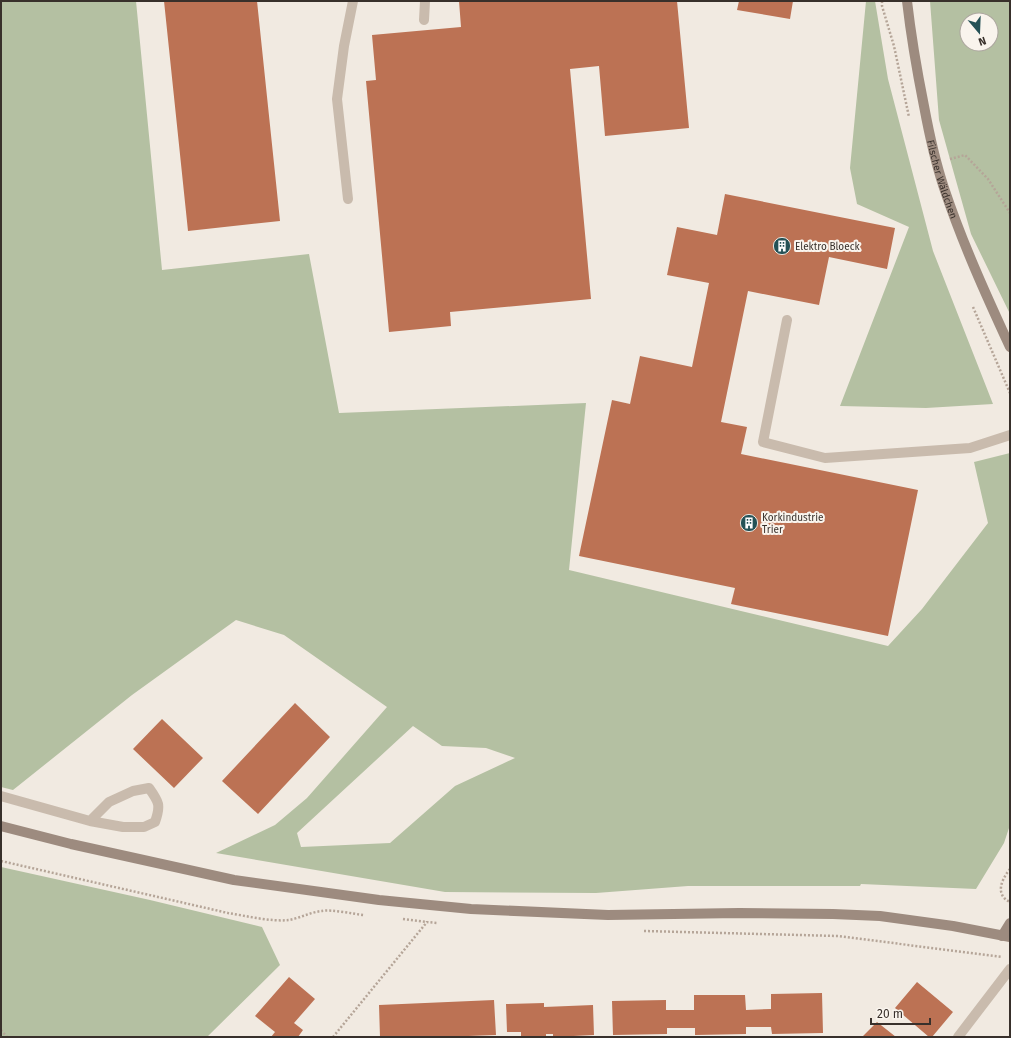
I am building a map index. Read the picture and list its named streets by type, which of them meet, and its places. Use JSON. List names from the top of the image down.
{
  "streets": {
    "main road": ["Filscher Wäldchen"]
  },
  "places": {
    "building": ["Elektro Bloeck", "Korkindustrie Trier"]
  },
  "scale_bar": "20 m",
  "north": "bottom"
}
